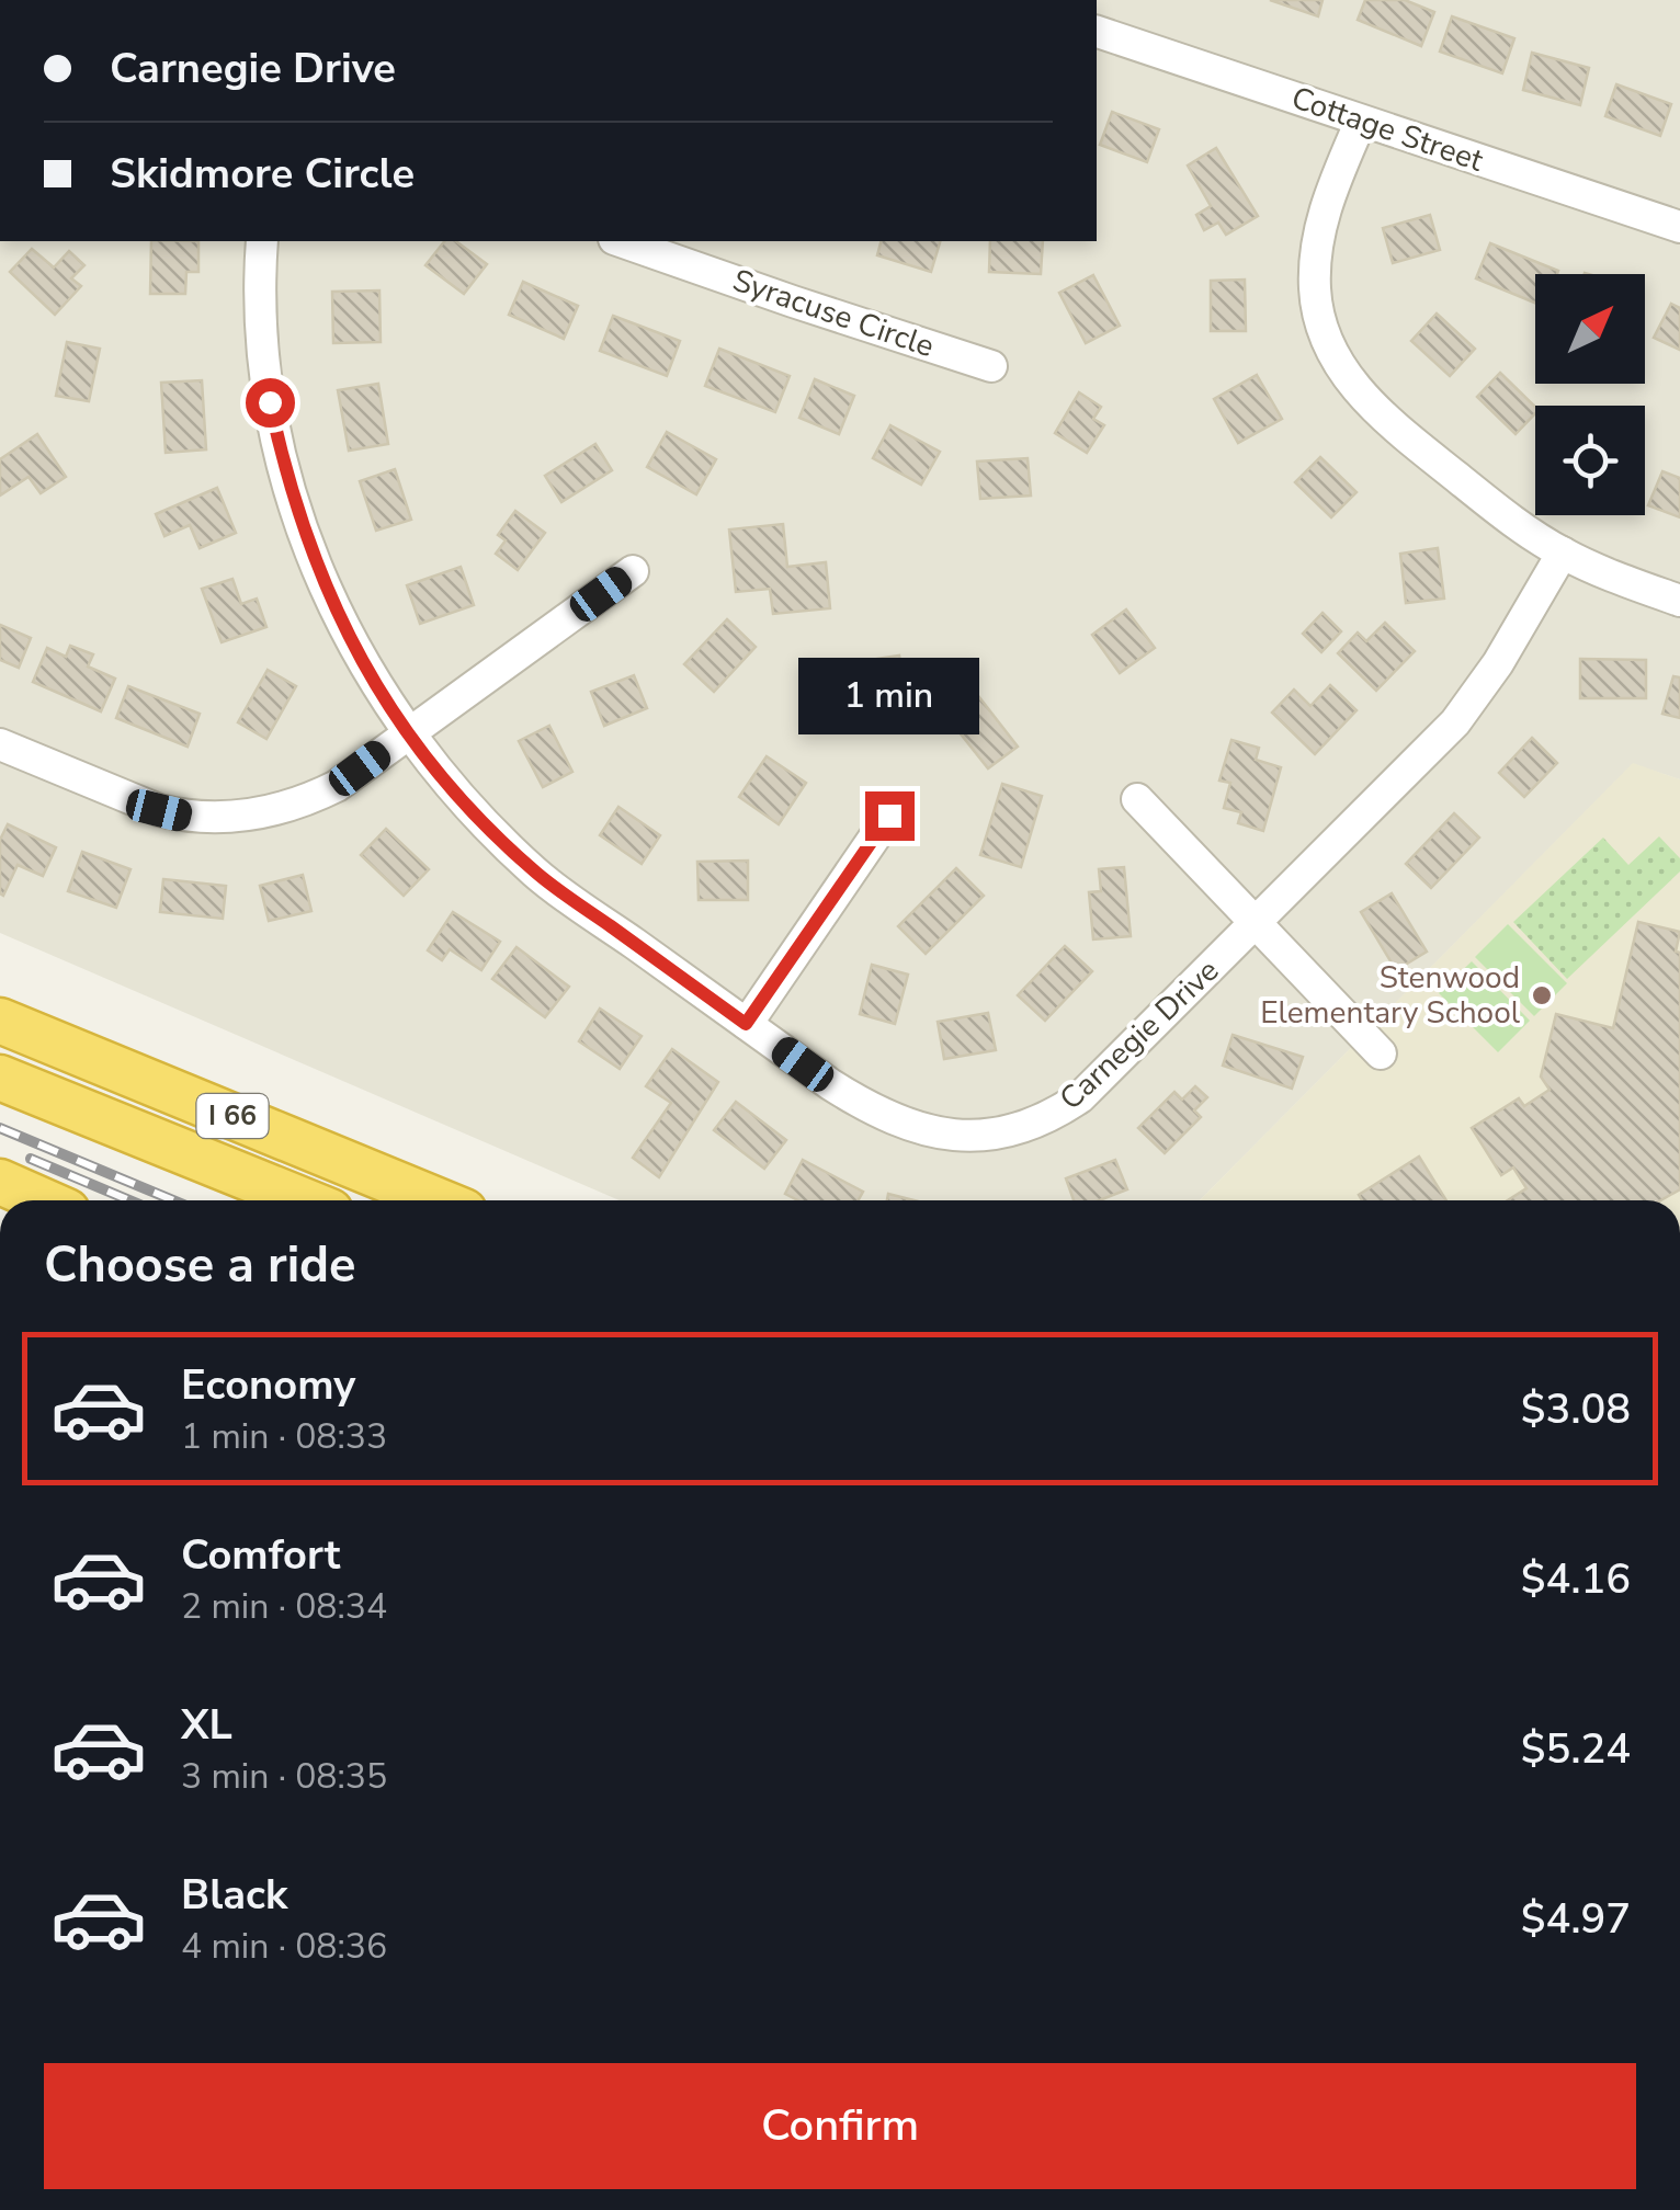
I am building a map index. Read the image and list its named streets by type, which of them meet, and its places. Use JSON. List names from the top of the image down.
{
  "streets": {
    "highway": ["I 66"],
    "street": ["Cottage Street", "Syracuse Circle", "Carnegie Drive"]
  },
  "places": ["Stenwood Elementary School"],
  "north": "top right",
  "page": {
    "banner": ["Carnegie Drive", "Skidmore Circle"],
    "bubble": "1 min",
    "heading": "Choose a ride",
    "list": [
      {
        "name": "Economy",
        "note": "1 min · 08:33",
        "value": "$3.08"
      },
      {
        "name": "Comfort",
        "note": "2 min · 08:34",
        "value": "$4.16"
      },
      {
        "name": "XL",
        "note": "3 min · 08:35",
        "value": "$5.24"
      },
      {
        "name": "Black",
        "note": "4 min · 08:36",
        "value": "$4.97"
      }
    ],
    "buttons": "Confirm"
  }
}
